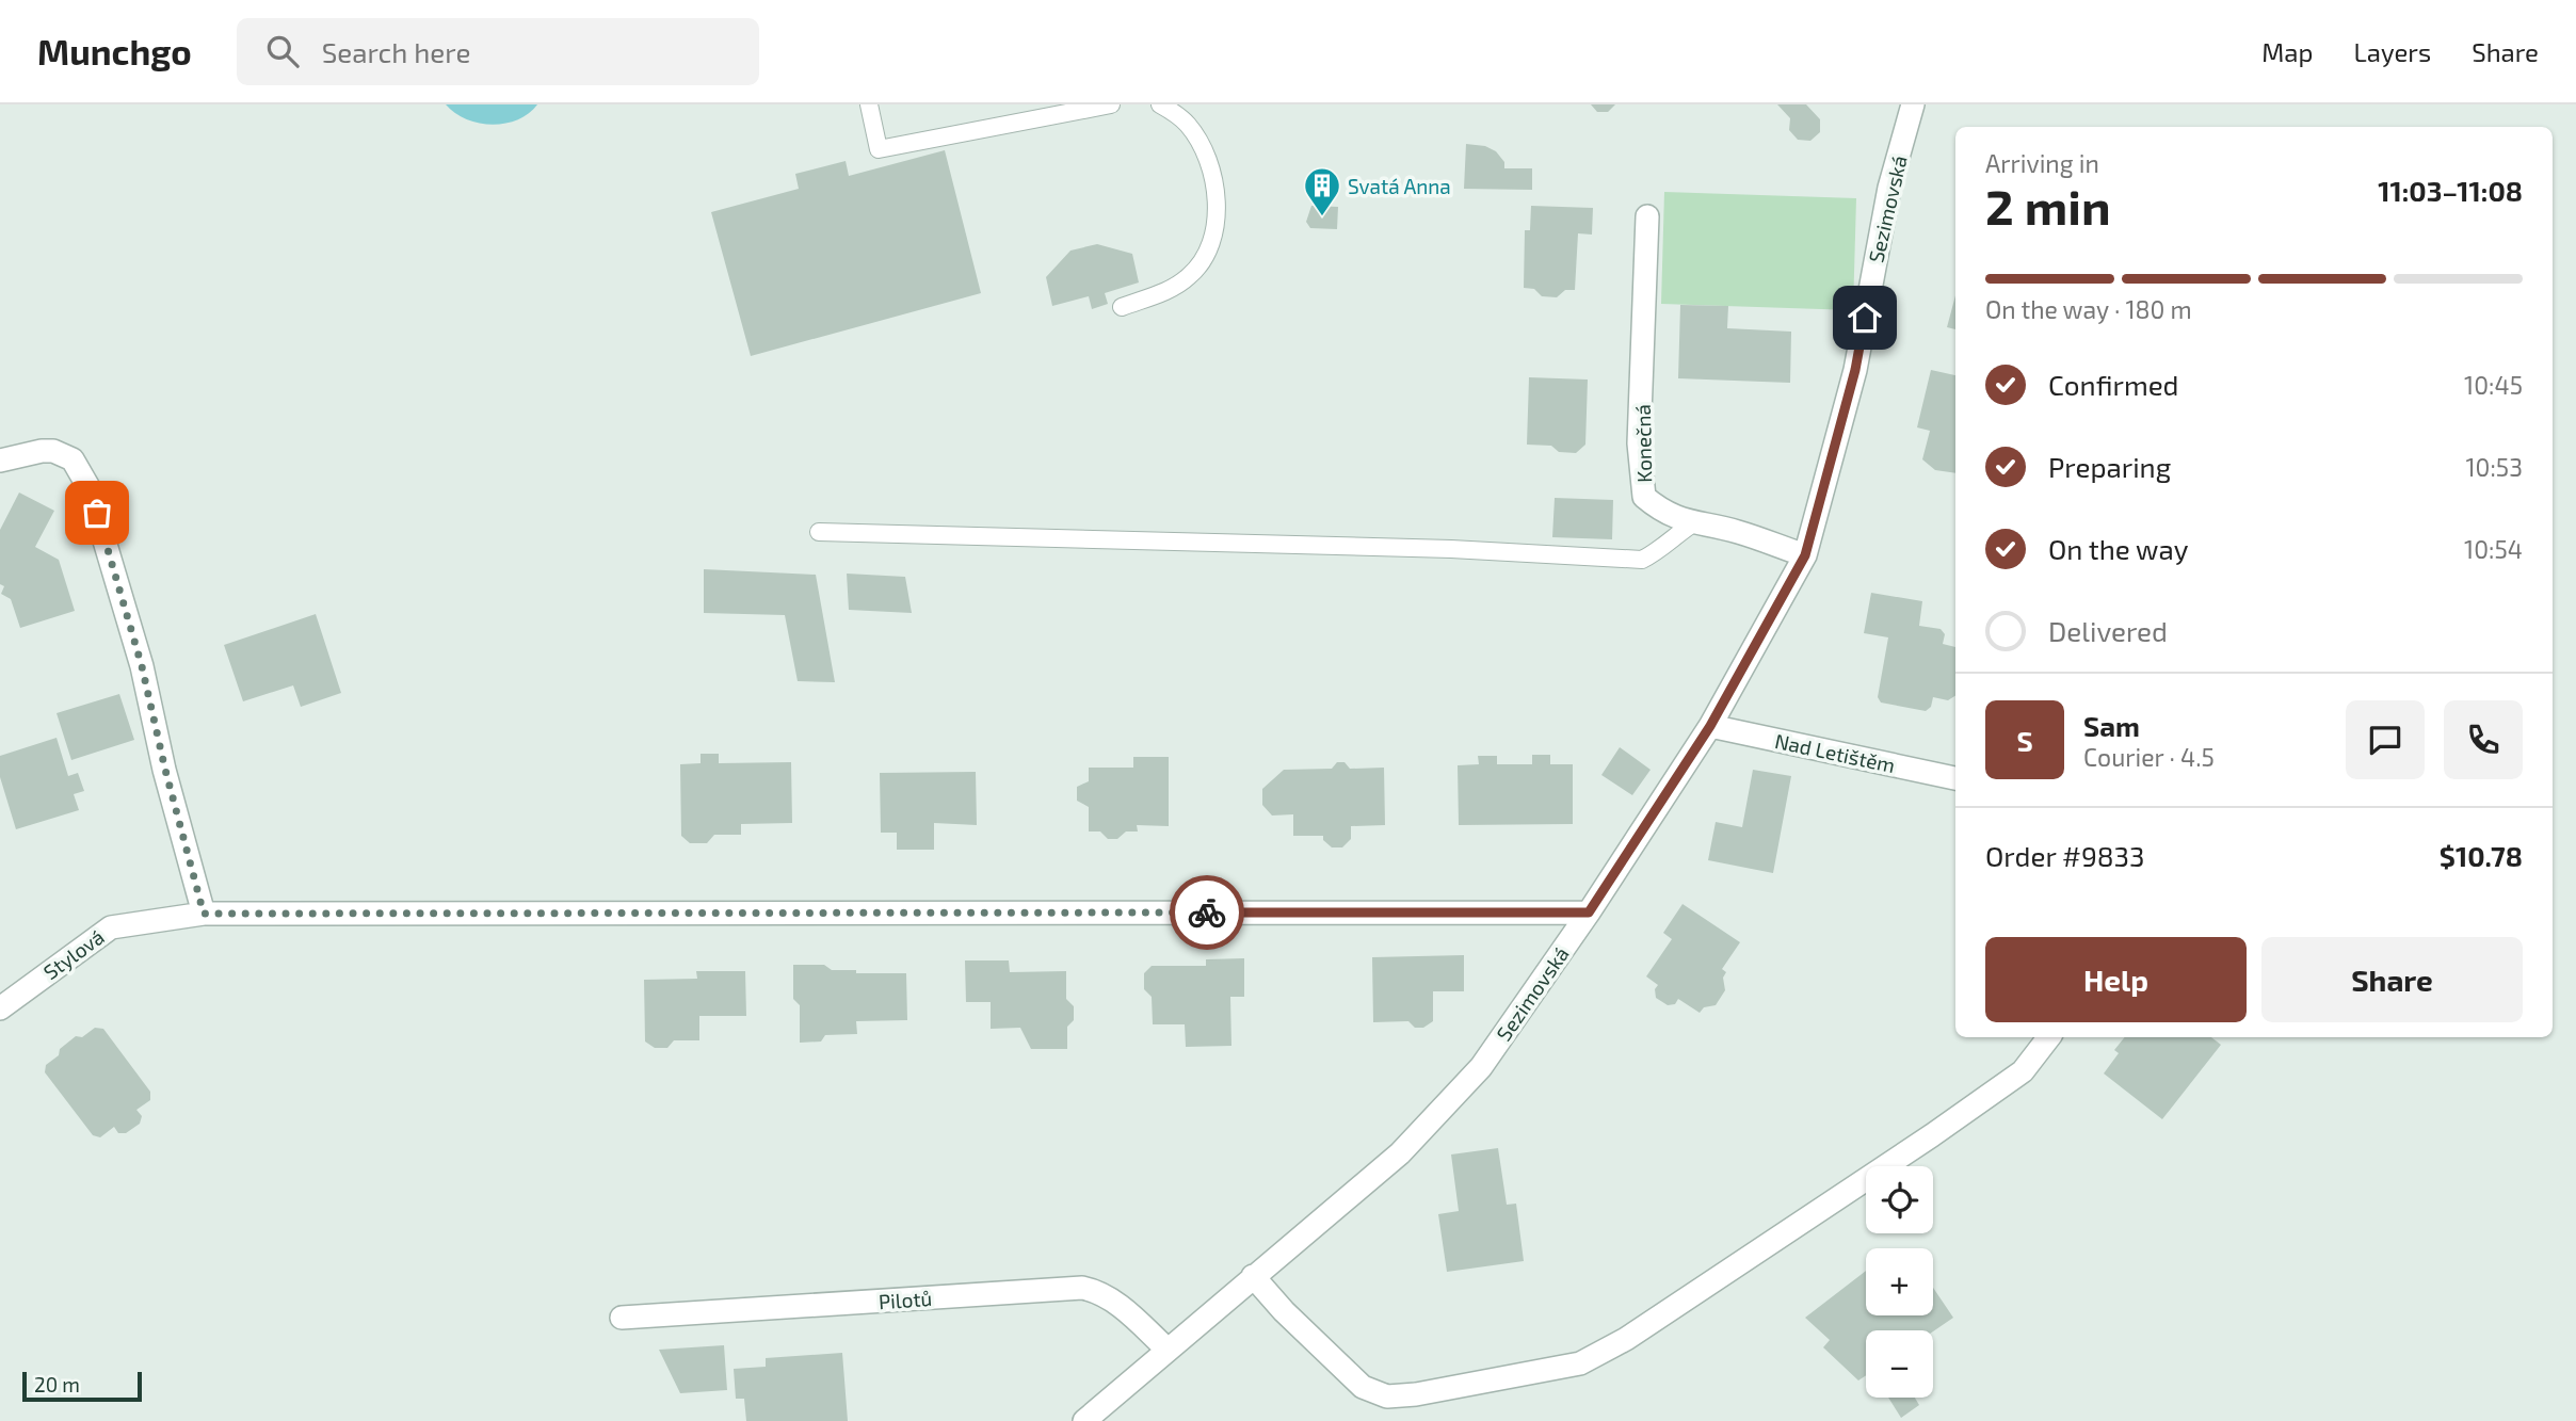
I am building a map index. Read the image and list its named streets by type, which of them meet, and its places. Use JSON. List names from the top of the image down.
{
  "streets": {
    "street": [
      "Sezimovská",
      "Konečná",
      "Nad Letištěm",
      "Stylová",
      "Pilotů"
    ]
  },
  "crossings": [
    ["Sezimovská", "Konečná"],
    ["Sezimovská", "Nad Letištěm"],
    ["Sezimovská", "Stylová"],
    ["Sezimovská", "Pilotů"]
  ],
  "places": {
    "building": ["Svatá Anna"]
  },
  "scale_bar": "20 m",
  "page": {
    "header": "Munchgo",
    "search": "Search here",
    "nav": ["Map", "Layers", "Share"],
    "heading": ["2 min", "Arriving in", "11:03–11:08"],
    "panel": [
      "Sam",
      "Courier · 4.5",
      "Order #9833",
      "$10.78"
    ],
    "bar": "On the way · 180 m",
    "list": [
      ["Confirmed", "10:45"],
      ["Preparing", "10:53"],
      ["On the way", "10:54"],
      "Delivered"
    ],
    "round": "S",
    "buttons": ["Help", "Share"],
    "map_buttons": ["+", "−"],
    "scale": "20 m"
  }
}
